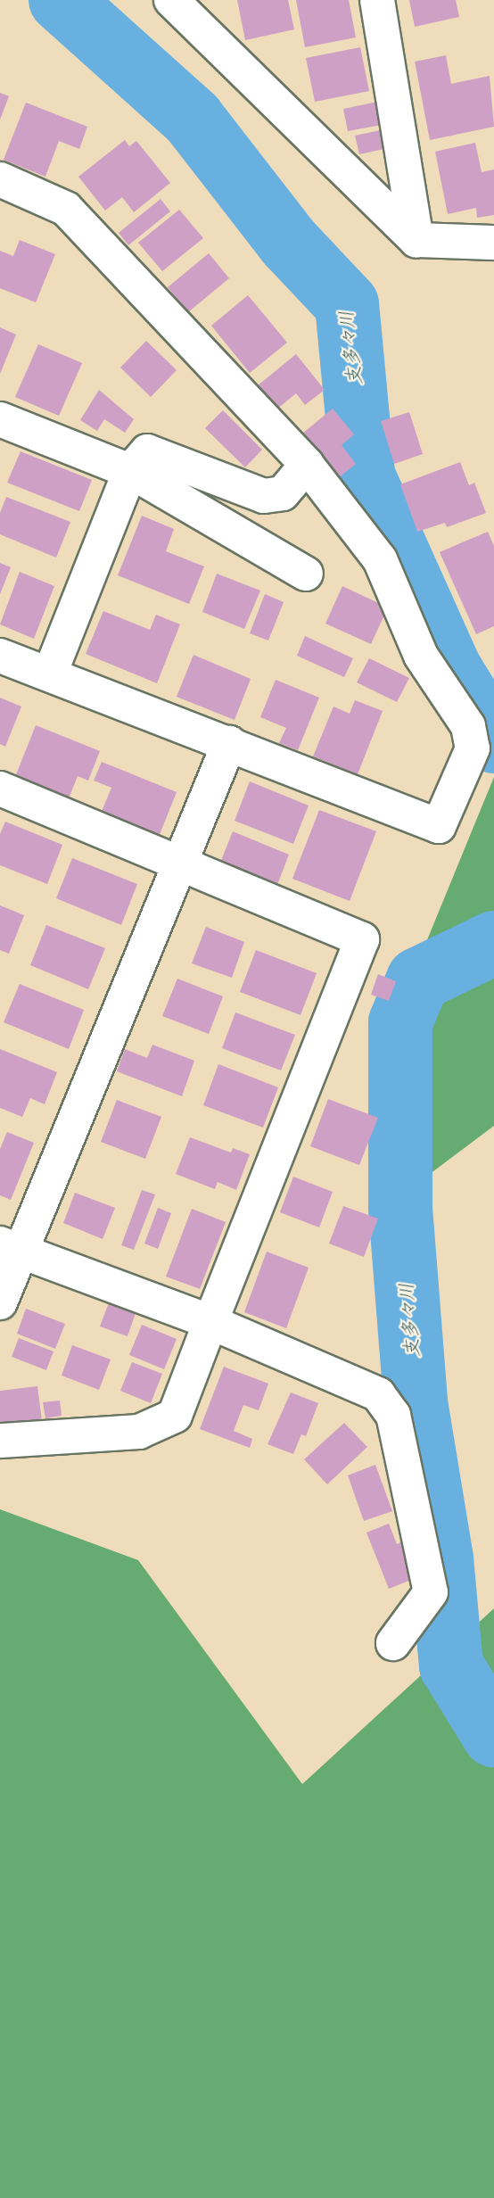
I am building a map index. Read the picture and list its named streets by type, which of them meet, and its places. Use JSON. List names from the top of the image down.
{
  "water": ["支多々川"]
}
